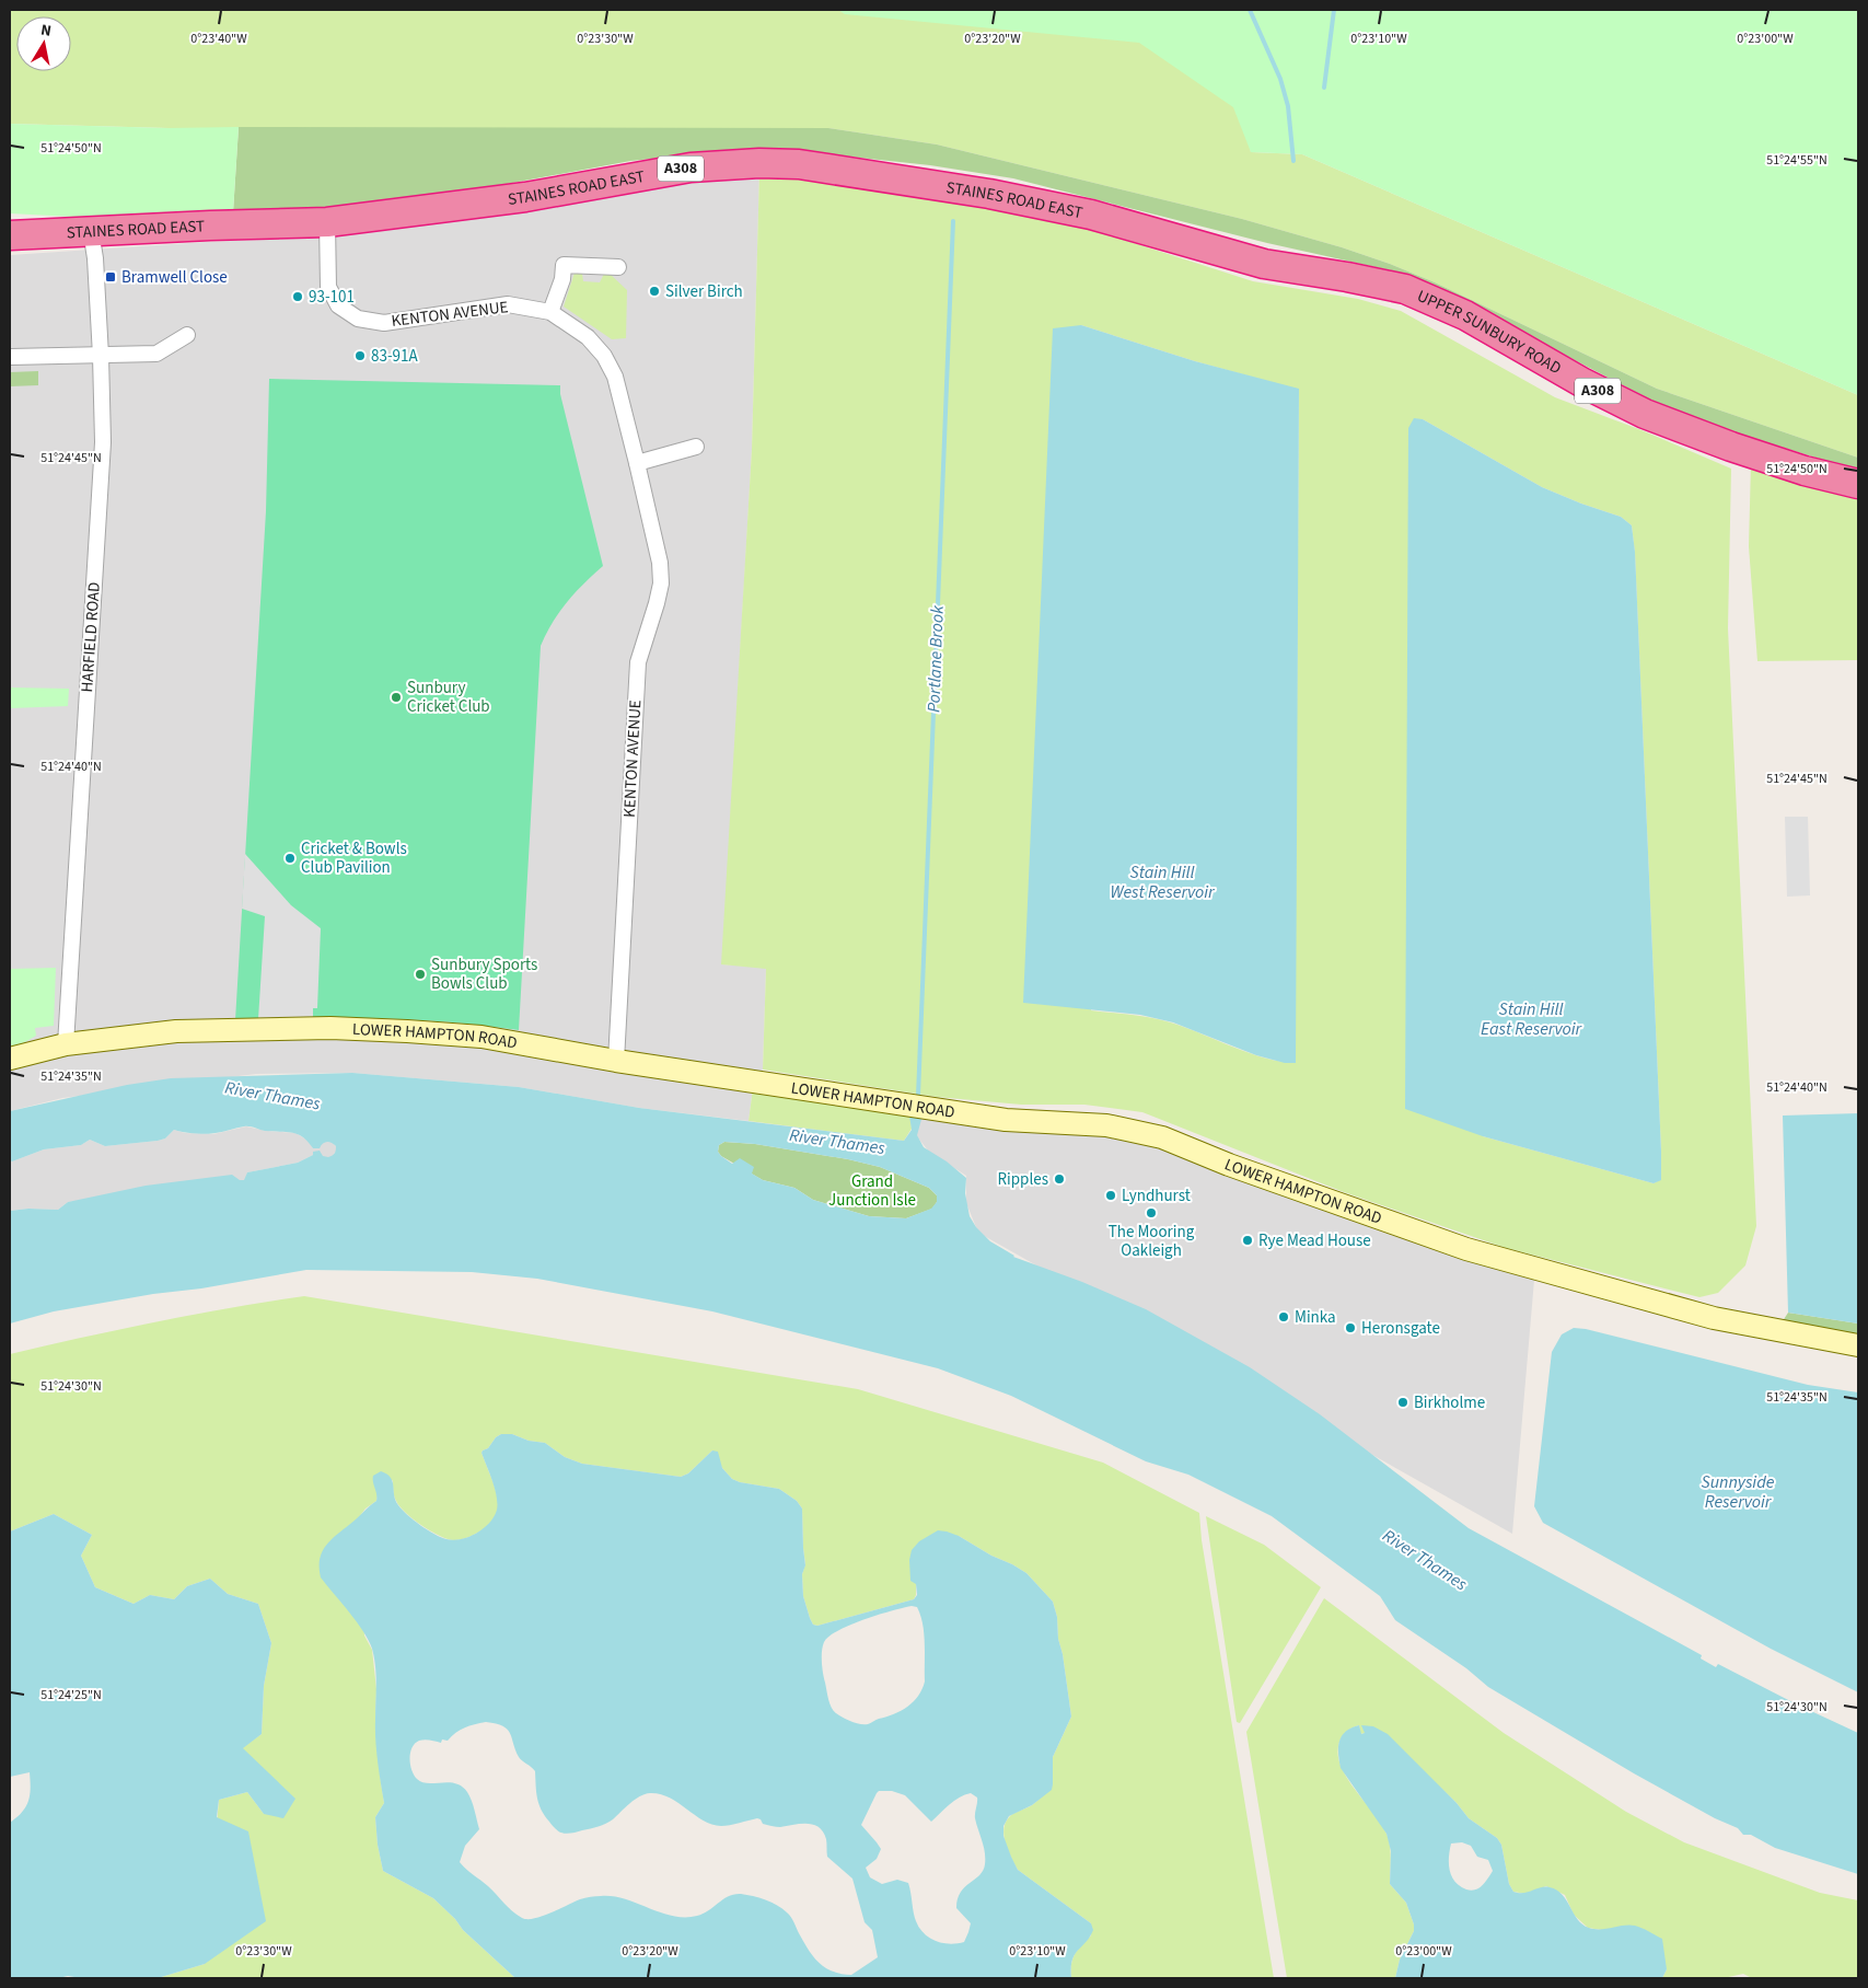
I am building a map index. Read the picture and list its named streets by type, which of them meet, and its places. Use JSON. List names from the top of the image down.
{
  "streets": {
    "highway": ["A308", "STAINES ROAD EAST", "UPPER SUNBURY ROAD"],
    "street": ["KENTON AVENUE", "HARFIELD ROAD", "LOWER HAMPTON ROAD"]
  },
  "crossings": [
    ["STAINES ROAD EAST", "KENTON AVENUE"],
    ["STAINES ROAD EAST", "UPPER SUNBURY ROAD"],
    ["STAINES ROAD EAST", "HARFIELD ROAD"],
    ["KENTON AVENUE", "LOWER HAMPTON ROAD"],
    ["HARFIELD ROAD", "LOWER HAMPTON ROAD"]
  ],
  "water": [
    "Portlane Brook",
    "Stain Hill West Reservoir",
    "Stain Hill East Reservoir",
    "River Thames",
    "Sunnyside Reservoir"
  ],
  "parks": ["Grand Junction Isle"],
  "places": {
    "transit": ["Bramwell Close"],
    "other": [
      "Silver Birch",
      "93-101",
      "83-91A",
      "Sunbury Cricket Club",
      "Cricket & Bowls Club Pavilion",
      "Sunbury Sports Bowls Club",
      "Ripples",
      "Lyndhurst",
      "The Mooring Oakleigh",
      "Rye Mead House",
      "Minka",
      "Heronsgate",
      "Birkholme"
    ]
  },
  "north": "top",
  "coordinates": [
    "0°23'40\"W",
    "0°23'30\"W",
    "0°23'20\"W",
    "0°23'10\"W",
    "0°23'00\"W",
    "51°24'50\"N",
    "51°24'55\"N",
    "51°24'45\"N",
    "51°24'40\"N",
    "51°24'35\"N",
    "51°24'30\"N",
    "51°24'25\"N"
  ]
}
